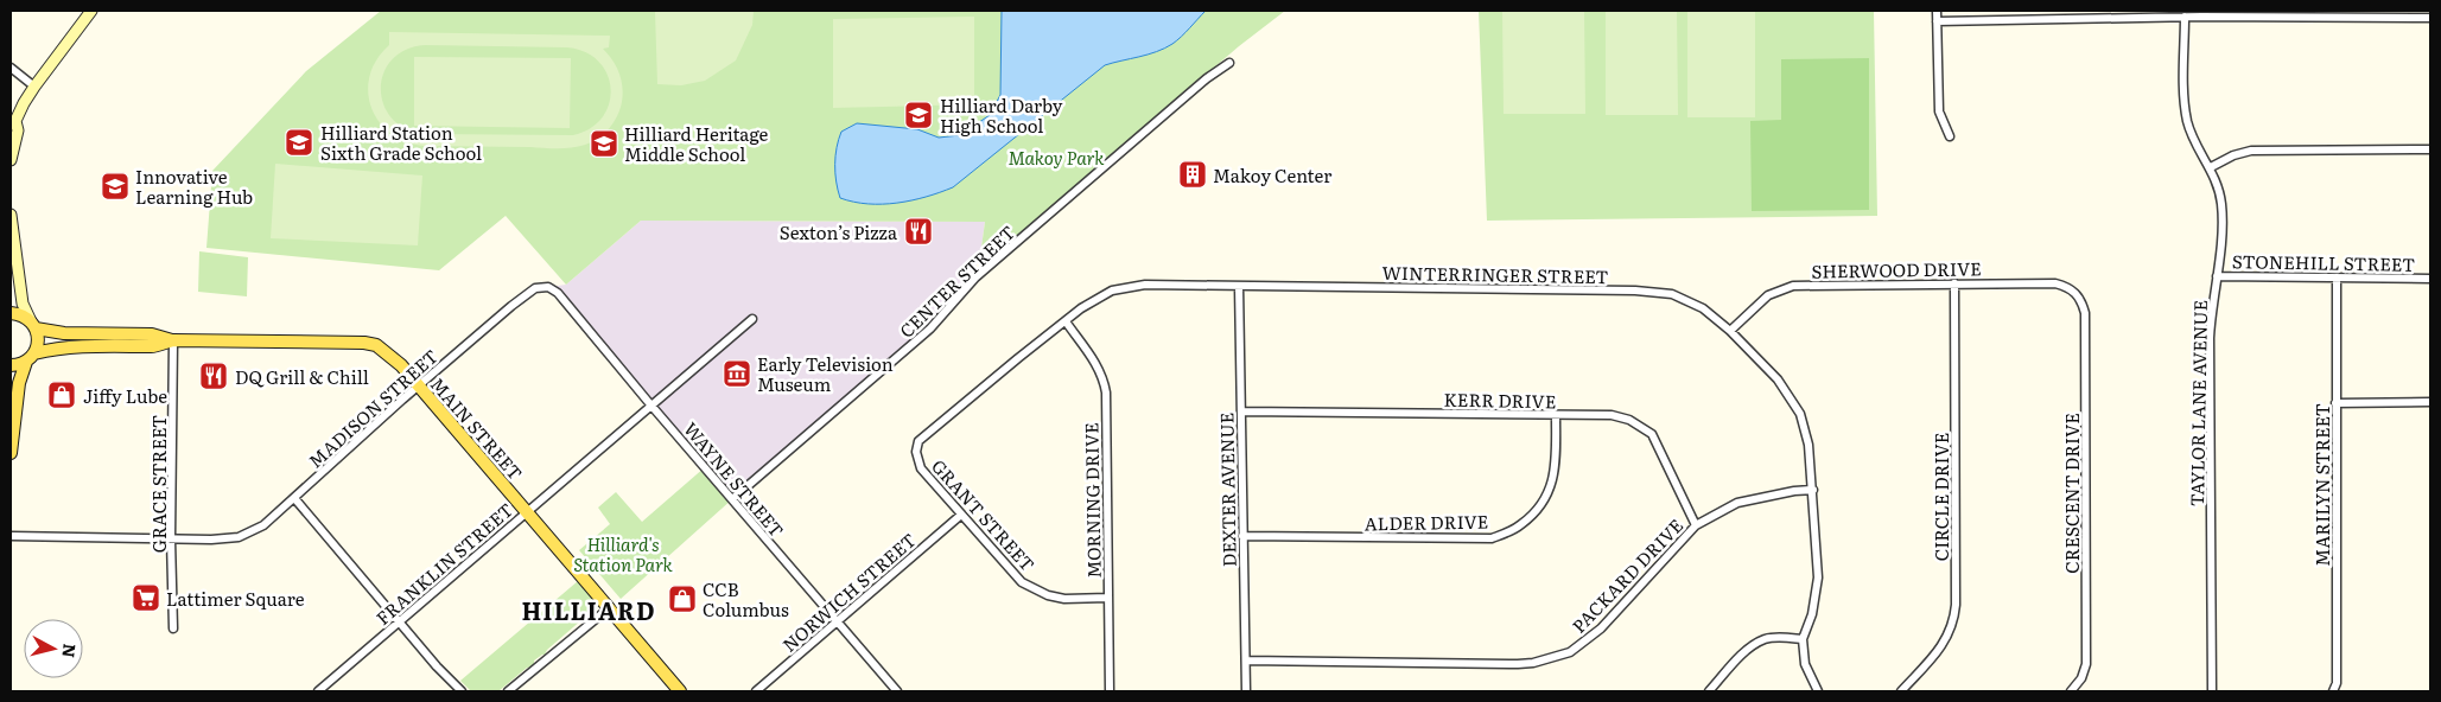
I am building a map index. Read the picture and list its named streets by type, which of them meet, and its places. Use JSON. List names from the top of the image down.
{
  "streets": {
    "main road": ["MAIN STREET"],
    "street": [
      "STONEHILL STREET",
      "SHERWOOD DRIVE",
      "WINTERRINGER STREET",
      "CENTER STREET",
      "KERR DRIVE",
      "TAYLOR LANE AVENUE",
      "MADISON STREET",
      "WAYNE STREET",
      "GRACE STREET",
      "MARILYN STREET",
      "DEXTER AVENUE",
      "CRESCENT DRIVE",
      "CIRCLE DRIVE",
      "MORNING DRIVE",
      "GRANT STREET",
      "ALDER DRIVE",
      "FRANKLIN STREET",
      "PACKARD DRIVE",
      "NORWICH STREET"
    ]
  },
  "crossings": [
    ["STONEHILL STREET", "TAYLOR LANE AVENUE"],
    ["STONEHILL STREET", "MARILYN STREET"],
    ["SHERWOOD DRIVE", "WINTERRINGER STREET"],
    ["SHERWOOD DRIVE", "CRESCENT DRIVE"],
    ["SHERWOOD DRIVE", "CIRCLE DRIVE"],
    ["WINTERRINGER STREET", "DEXTER AVENUE"],
    ["WINTERRINGER STREET", "MORNING DRIVE"],
    ["WINTERRINGER STREET", "GRANT STREET"],
    ["WINTERRINGER STREET", "PACKARD DRIVE"],
    ["CENTER STREET", "WAYNE STREET"],
    ["KERR DRIVE", "DEXTER AVENUE"],
    ["KERR DRIVE", "ALDER DRIVE"],
    ["KERR DRIVE", "PACKARD DRIVE"],
    ["MADISON STREET", "MAIN STREET"],
    ["MADISON STREET", "WAYNE STREET"],
    ["MADISON STREET", "GRACE STREET"],
    ["MAIN STREET", "GRACE STREET"],
    ["MAIN STREET", "FRANKLIN STREET"],
    ["WAYNE STREET", "FRANKLIN STREET"],
    ["WAYNE STREET", "NORWICH STREET"],
    ["DEXTER AVENUE", "ALDER DRIVE"],
    ["DEXTER AVENUE", "PACKARD DRIVE"],
    ["MORNING DRIVE", "GRANT STREET"],
    ["GRANT STREET", "NORWICH STREET"]
  ],
  "districts": ["HILLIARD"],
  "parks": ["Makoy Park", "Hilliard's Station Park"],
  "places": {
    "school or university": [
      "Hilliard Darby High School",
      "Hilliard Station Sixth Grade School",
      "Hilliard Heritage Middle School",
      "Innovative Learning Hub"
    ],
    "building": ["Makoy Center"],
    "restaurant": ["Sexton’s Pizza", "DQ Grill & Chill"],
    "museum": ["Early Television Museum"],
    "shop": ["Jiffy Lube", "CCB Columbus"],
    "supermarket": ["Lattimer Square"]
  },
  "north": "right"
}
